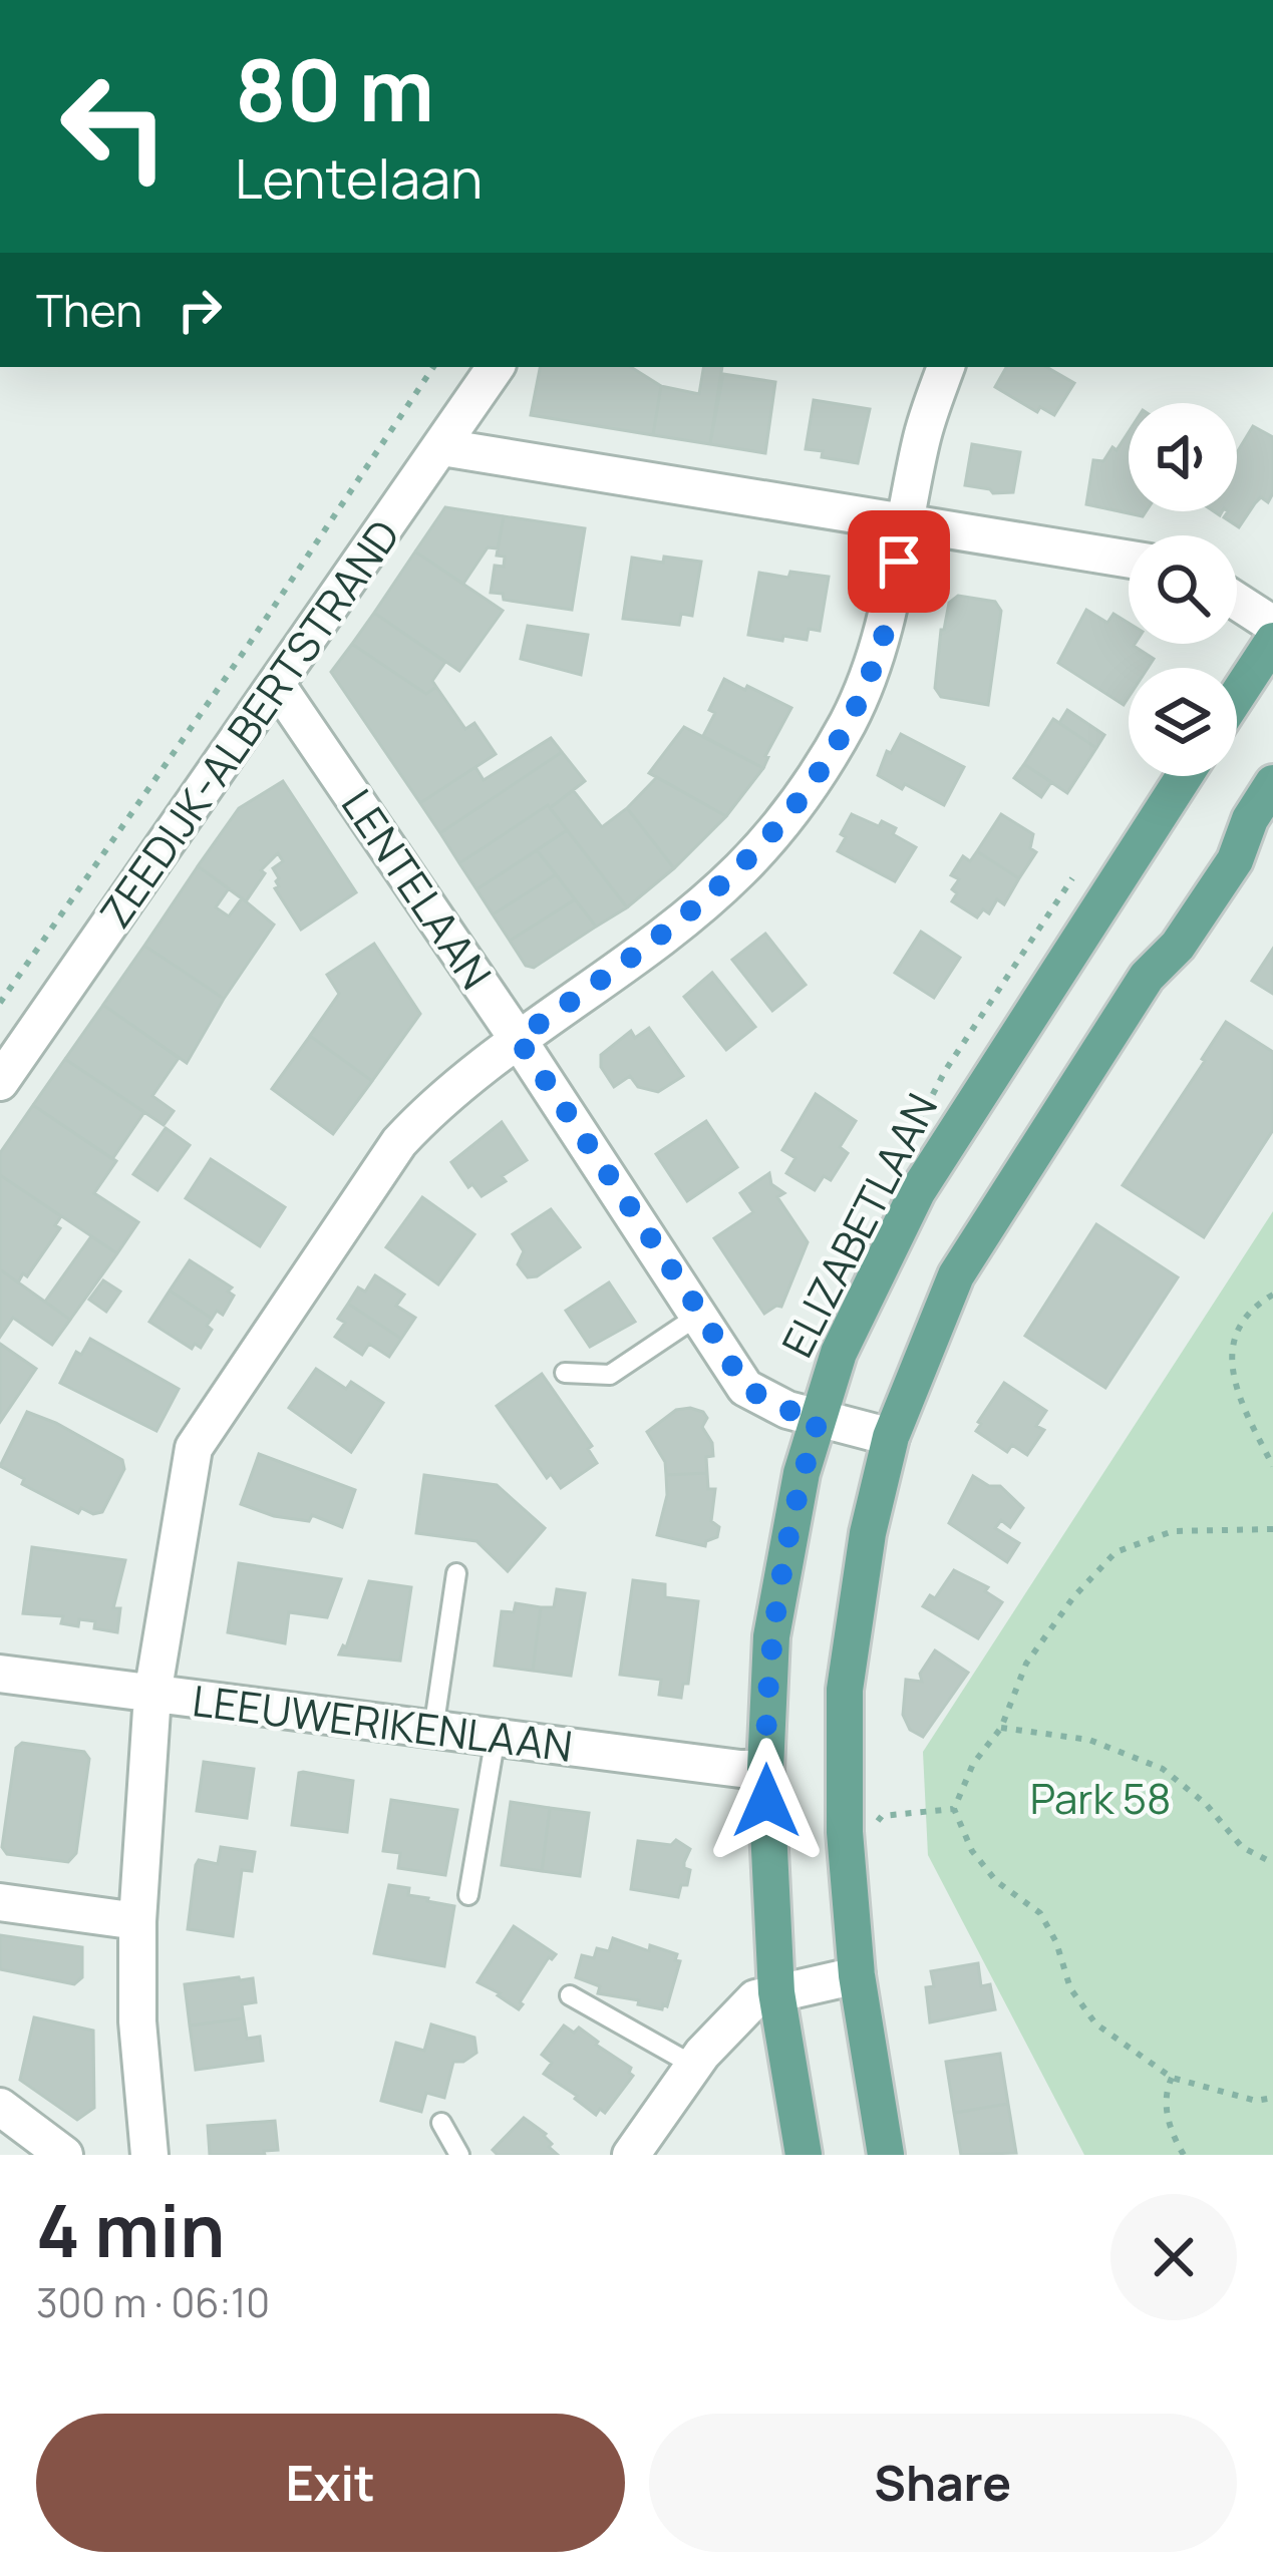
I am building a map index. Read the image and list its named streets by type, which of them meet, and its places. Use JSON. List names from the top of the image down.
{
  "streets": {
    "main road": ["ELIZABETLAAN"],
    "street": ["ZEEDIJK-ALBERTSTRAND", "LENTELAAN", "LEEUWERIKENLAAN"]
  },
  "crossings": [
    ["ZEEDIJK-ALBERTSTRAND", "LENTELAAN"],
    ["LENTELAAN", "ELIZABETLAAN"],
    ["ELIZABETLAAN", "LEEUWERIKENLAAN"]
  ],
  "parks": ["Park 58"],
  "page": {
    "turn": ["80 m", "Lentelaan"],
    "then": "Then",
    "heading": ["4 min", "300 m · 06:10"],
    "buttons": ["Exit", "Share"]
  }
}
